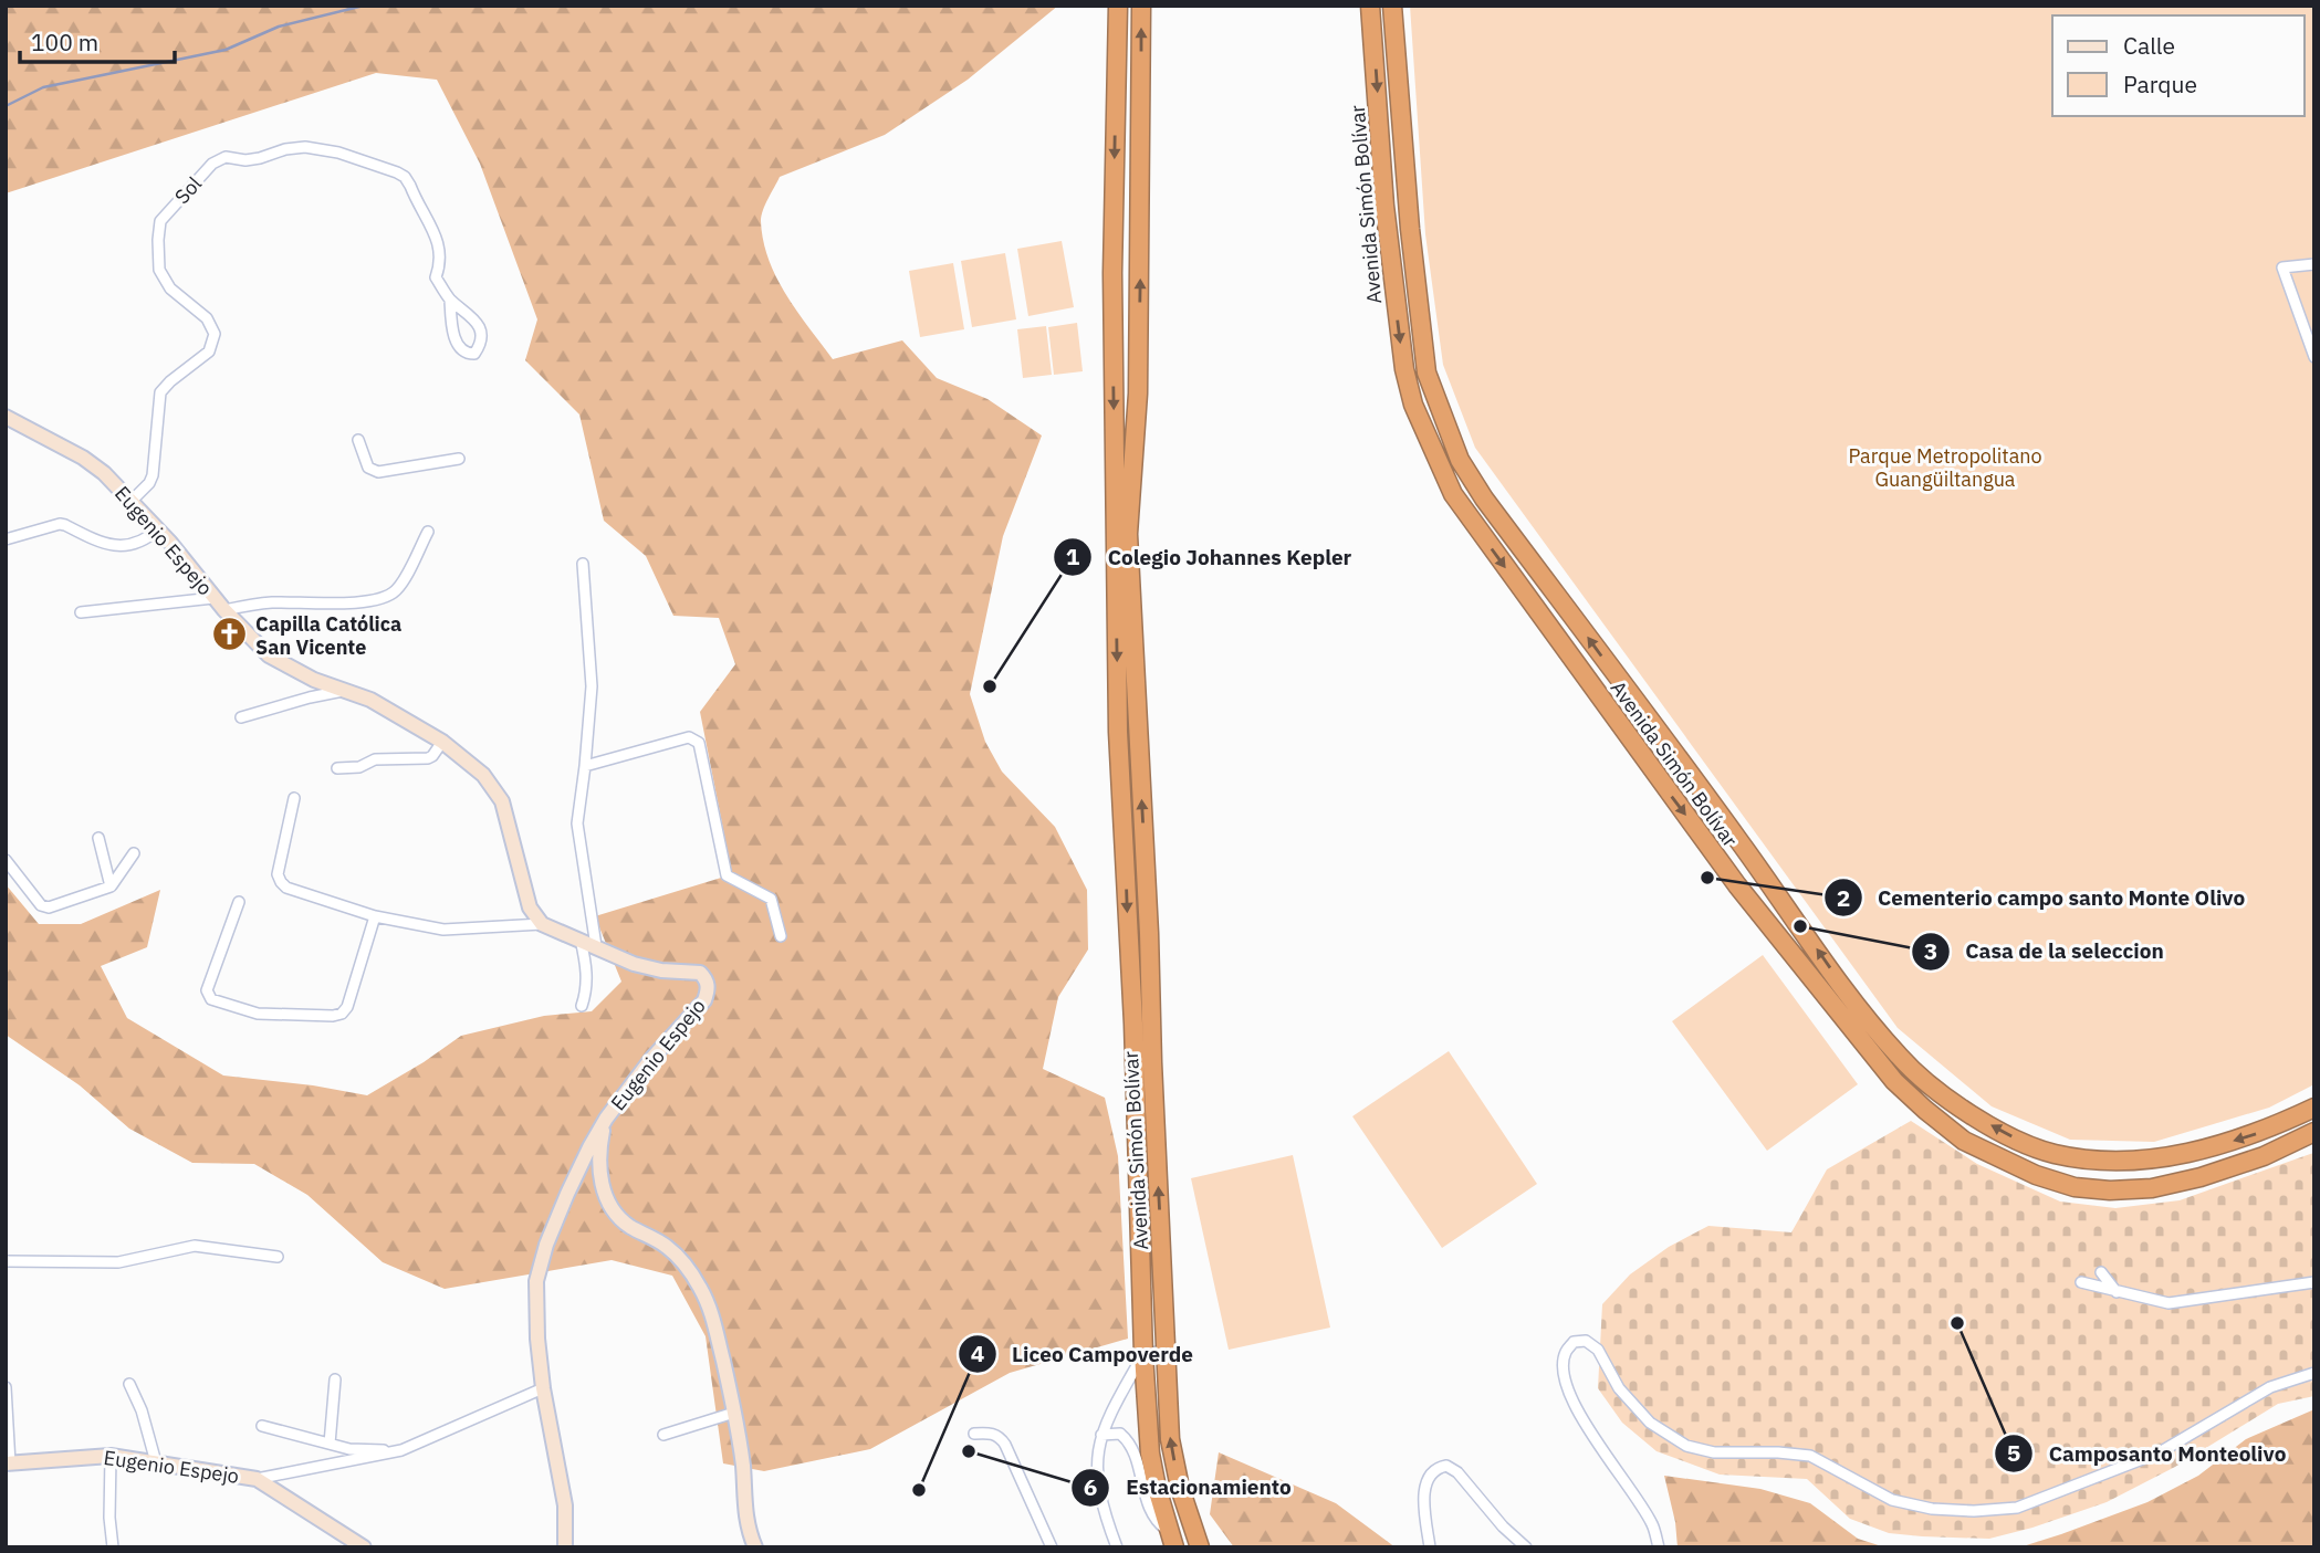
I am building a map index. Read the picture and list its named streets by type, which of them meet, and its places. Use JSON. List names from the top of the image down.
{
  "streets": {
    "highway": ["Avenida Simón Bolívar"],
    "street": ["Sol", "Eugenio Espejo"]
  },
  "crossings": [
    ["Sol", "Eugenio Espejo"]
  ],
  "parks": ["Parque Metropolitano Guangüiltangua"],
  "places": {
    "church": ["Capilla Católica San Vicente"],
    "other": [
      "Colegio Johannes Kepler",
      "Cementerio campo santo Monte Olivo",
      "Casa de la seleccion",
      "Camposanto Monteolivo",
      "Estacionamiento",
      "Liceo Campoverde"
    ]
  },
  "legend": ["Calle", "Parque"],
  "scale_bar": "100 m"
}
